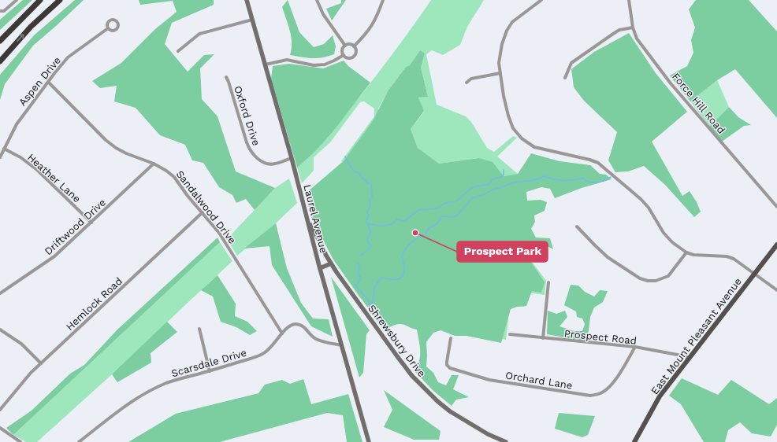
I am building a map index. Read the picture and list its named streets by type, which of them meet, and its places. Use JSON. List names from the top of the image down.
{
  "streets": {
    "main road": ["Laurel Avenue", "East Mount Pleasant Avenue", "Shrewsbury Drive"],
    "street": [
      "Aspen Drive",
      "Force Hill Road",
      "Oxford Drive",
      "Heather Lane",
      "Sandalwood Drive",
      "Driftwood Drive",
      "Hemlock Road",
      "Prospect Road",
      "Scarsdale Drive",
      "Orchard Lane"
    ]
  },
  "crossings": [
    ["Aspen Drive", "Heather Lane"],
    ["Aspen Drive", "Sandalwood Drive"],
    ["Oxford Drive", "Laurel Avenue"],
    ["Heather Lane", "Driftwood Drive"],
    ["Sandalwood Drive", "Driftwood Drive"],
    ["Sandalwood Drive", "Hemlock Road"],
    ["Sandalwood Drive", "Scarsdale Drive"],
    ["Laurel Avenue", "Shrewsbury Drive"],
    ["Laurel Avenue", "Scarsdale Drive"],
    ["East Mount Pleasant Avenue", "Prospect Road"],
    ["Prospect Road", "Orchard Lane"]
  ],
  "places": ["Prospect Park"]
}
